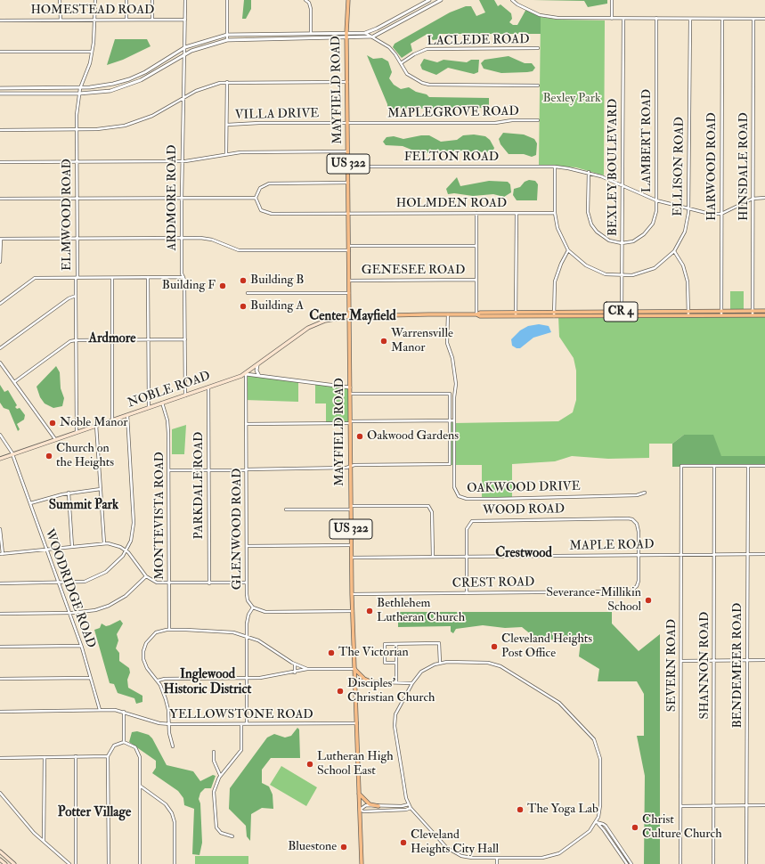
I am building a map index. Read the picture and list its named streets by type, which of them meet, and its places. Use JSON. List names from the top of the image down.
{
  "streets": {
    "main road": [
      "MAYFIELD ROAD",
      "US 322",
      "CR 4",
      "NOBLE ROAD"
    ],
    "street": [
      "HOMESTEAD ROAD",
      "LACLEDE ROAD",
      "MAPLEGROVE ROAD",
      "VILLA DRIVE",
      "LAMBERT ROAD",
      "FELTON ROAD",
      "ELLISON ROAD",
      "HARWOOD ROAD",
      "HINSDALE ROAD",
      "BEXLEY BOULEVARD",
      "ARDMORE ROAD",
      "HOLMDEN ROAD",
      "ELMWOOD ROAD",
      "GENESEE ROAD",
      "PARKDALE ROAD",
      "OAKWOOD DRIVE",
      "WOOD ROAD",
      "MONTEVISTA ROAD",
      "GLENWOOD ROAD",
      "MAPLE ROAD",
      "CREST ROAD",
      "WOODRIDGE ROAD",
      "SEVERN ROAD",
      "SHANNON ROAD",
      "BENDEMEER ROAD",
      "YELLOWSTONE ROAD"
    ]
  },
  "crossings": [
    ["HOMESTEAD ROAD", "ARDMORE ROAD"],
    ["HOMESTEAD ROAD", "ELMWOOD ROAD"],
    ["MAYFIELD ROAD", "MAPLEGROVE ROAD"],
    ["MAYFIELD ROAD", "VILLA DRIVE"],
    ["MAYFIELD ROAD", "FELTON ROAD"],
    ["MAYFIELD ROAD", "HOLMDEN ROAD"],
    ["MAYFIELD ROAD", "GENESEE ROAD"],
    ["MAYFIELD ROAD", "CR 4"],
    ["MAYFIELD ROAD", "NOBLE ROAD"],
    ["MAYFIELD ROAD", "MAPLE ROAD"],
    ["MAYFIELD ROAD", "CREST ROAD"],
    ["MAYFIELD ROAD", "YELLOWSTONE ROAD"],
    ["MAPLEGROVE ROAD", "VILLA DRIVE"],
    ["LAMBERT ROAD", "FELTON ROAD"],
    ["LAMBERT ROAD", "BEXLEY BOULEVARD"],
    ["FELTON ROAD", "ELLISON ROAD"],
    ["FELTON ROAD", "HARWOOD ROAD"],
    ["FELTON ROAD", "BEXLEY BOULEVARD"],
    ["ELLISON ROAD", "BEXLEY BOULEVARD"],
    ["ELLISON ROAD", "HOLMDEN ROAD"],
    ["HARWOOD ROAD", "CR 4"],
    ["HINSDALE ROAD", "CR 4"],
    ["BEXLEY BOULEVARD", "CR 4"],
    ["ARDMORE ROAD", "NOBLE ROAD"],
    ["ELMWOOD ROAD", "NOBLE ROAD"],
    ["CR 4", "OAKWOOD DRIVE"],
    ["NOBLE ROAD", "PARKDALE ROAD"],
    ["NOBLE ROAD", "MONTEVISTA ROAD"],
    ["NOBLE ROAD", "GLENWOOD ROAD"],
    ["NOBLE ROAD", "WOODRIDGE ROAD"],
    ["WOOD ROAD", "MAPLE ROAD"],
    ["WOOD ROAD", "CREST ROAD"],
    ["MAPLE ROAD", "CREST ROAD"],
    ["MAPLE ROAD", "SEVERN ROAD"],
    ["MAPLE ROAD", "SHANNON ROAD"],
    ["MAPLE ROAD", "BENDEMEER ROAD"],
    ["WOODRIDGE ROAD", "YELLOWSTONE ROAD"],
    ["SEVERN ROAD", "SHANNON ROAD"]
  ],
  "districts": [
    "Center Mayfield",
    "Ardmore",
    "Summit Park",
    "Crestwood",
    "Inglewood Historic District",
    "Potter Village"
  ],
  "parks": ["Bexley Park"],
  "places": [
    "Building B",
    "Building F",
    "Building A",
    "Warrensville Manor",
    "Noble Manor",
    "Oakwood Gardens",
    "Church on the Heights",
    "Severance-Millikin School",
    "Bethlehem Lutheran Church",
    "Cleveland Heights Post Office",
    "The Victorian",
    "Disciples' Christian Church",
    "Lutheran High School East",
    "The Yoga Lab",
    "Christ Culture Church",
    "Cleveland Heights City Hall",
    "Bluestone"
  ]
}
